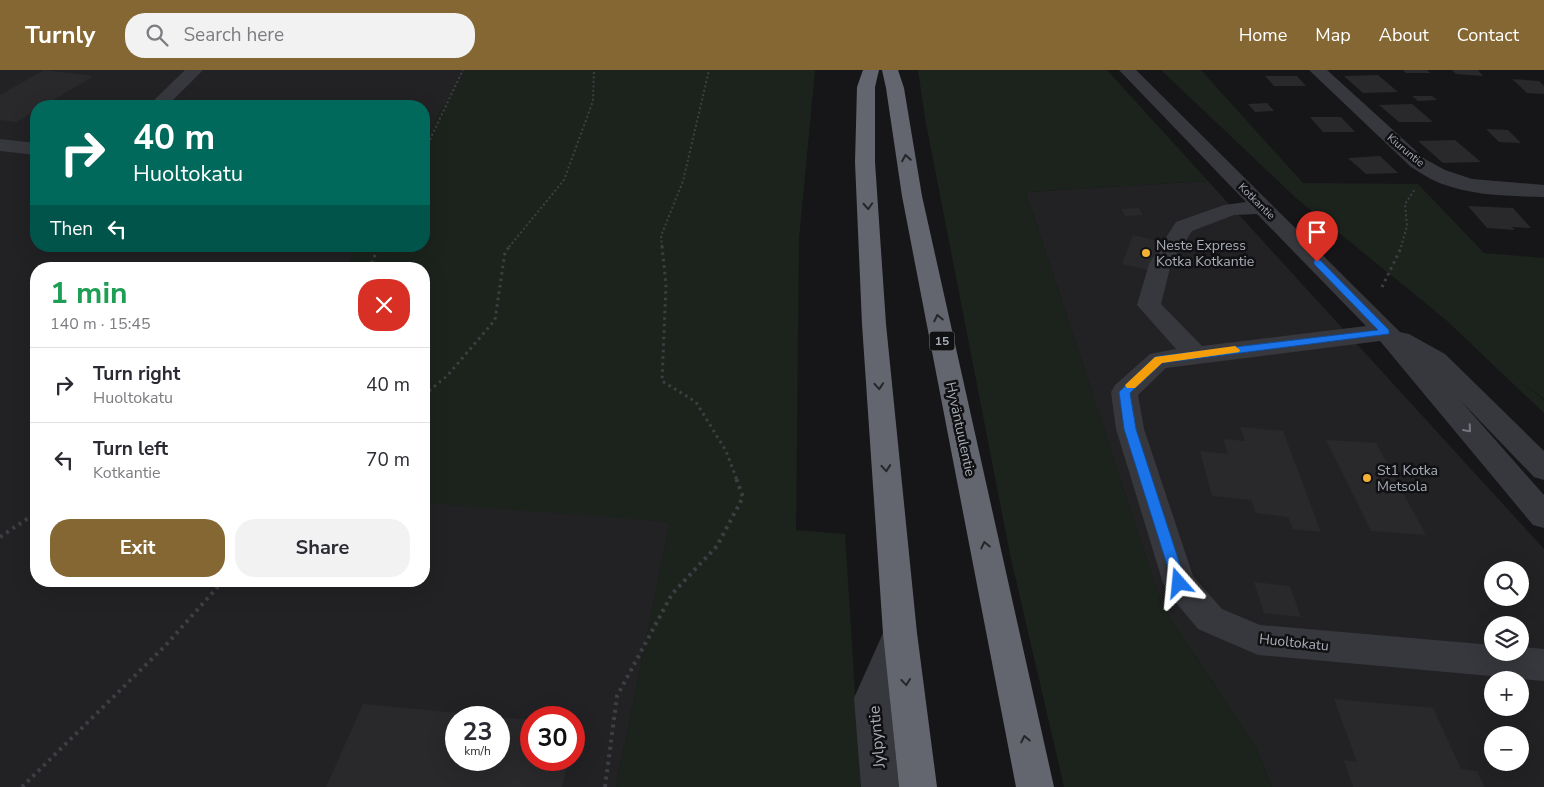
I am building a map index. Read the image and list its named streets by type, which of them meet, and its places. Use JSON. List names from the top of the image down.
{
  "streets": {
    "highway": ["15", "Hyväntuulentie"],
    "street": [
      "Kiuruntie",
      "Kotkantie",
      "Huoltokatu",
      "Jylpyntie"
    ]
  },
  "crossings": [
    ["Kotkantie", "Huoltokatu"]
  ],
  "places": ["Neste Express Kotka Kotkantie", "St1 Kotka Metsola"],
  "page": {
    "header": "Turnly",
    "search": "Search here",
    "nav": [
      "Home",
      "Map",
      "About",
      "Contact"
    ],
    "turn": ["40 m", "Huoltokatu"],
    "then": "Then",
    "heading": ["1 min", "140 m · 15:45"],
    "list": [
      {
        "name": "Turn right",
        "note": "Huoltokatu",
        "value": "40 m"
      },
      {
        "name": "Turn left",
        "note": "Kotkantie",
        "value": "70 m"
      }
    ],
    "buttons": ["Exit", "Share"],
    "map_buttons": ["+", "−"],
    "speed": "23 km/h",
    "limit": "30"
  }
}
